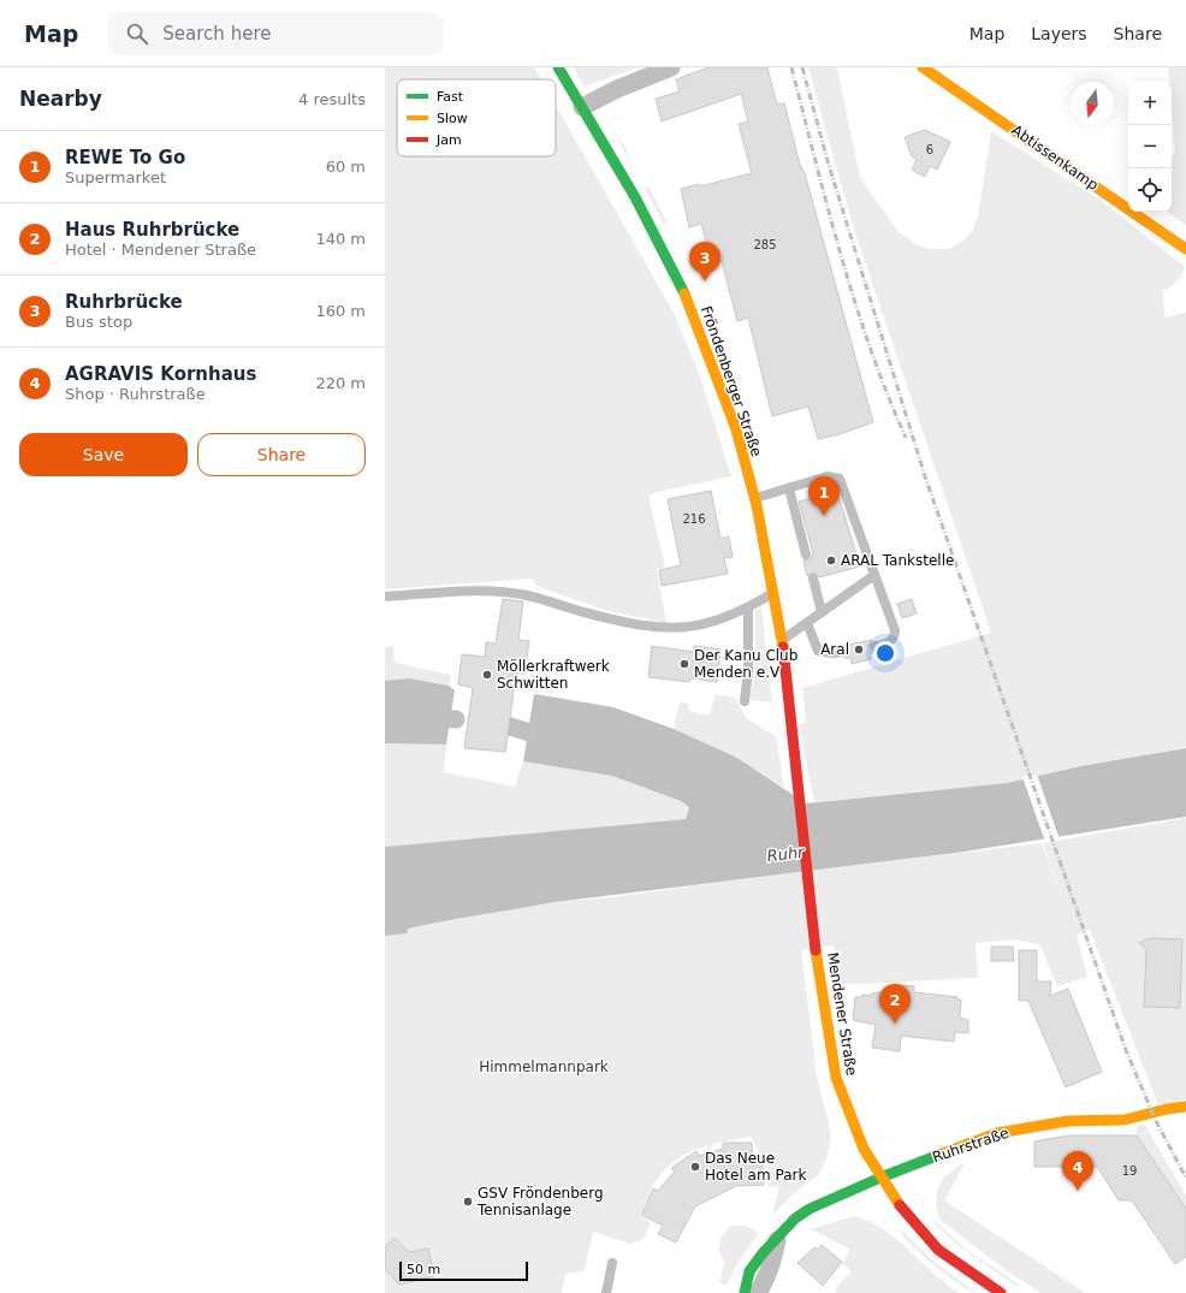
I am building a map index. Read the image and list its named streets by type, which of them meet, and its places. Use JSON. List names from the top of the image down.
{
  "streets": {
    "main road": [
      "Abtissenkamp",
      "Fröndenberger Straße",
      "Mendener Straße",
      "Ruhrstraße"
    ]
  },
  "crossings": [
    ["Fröndenberger Straße", "Mendener Straße"],
    ["Mendener Straße", "Ruhrstraße"]
  ],
  "water": ["Ruhr"],
  "parks": ["Himmelmannpark"],
  "places": [
    "ARAL Tankstelle",
    "Aral",
    "Der Kanu Club Menden e.V",
    "Möllerkraftwerk Schwitten",
    "Das Neue Hotel am Park",
    "GSV Fröndenberg Tennisanlage"
  ],
  "house_numbers": [
    "6",
    "285",
    "216",
    "19"
  ],
  "legend": ["Fast", "Slow", "Jam"],
  "scale_bar": "50 m",
  "north": "bottom",
  "page": {
    "header": "Map",
    "search": "Search here",
    "nav": ["Map", "Layers", "Share"],
    "heading": ["Nearby", "4 results"],
    "map_buttons": ["+", "−"],
    "list": [
      {
        "mark": "1",
        "name": "REWE To Go",
        "note": "Supermarket",
        "value": "60 m"
      },
      {
        "mark": "2",
        "name": "Haus Ruhrbrücke",
        "note": "Hotel · Mendener Straße",
        "value": "140 m"
      },
      {
        "mark": "3",
        "name": "Ruhrbrücke",
        "note": "Bus stop",
        "value": "160 m"
      },
      {
        "mark": "4",
        "name": "AGRAVIS Kornhaus",
        "note": "Shop · Ruhrstraße",
        "value": "220 m"
      }
    ],
    "pins": [
      "3",
      "1",
      "2",
      "4"
    ],
    "buttons": ["Save", "Share"],
    "scale": "50 m"
  }
}
